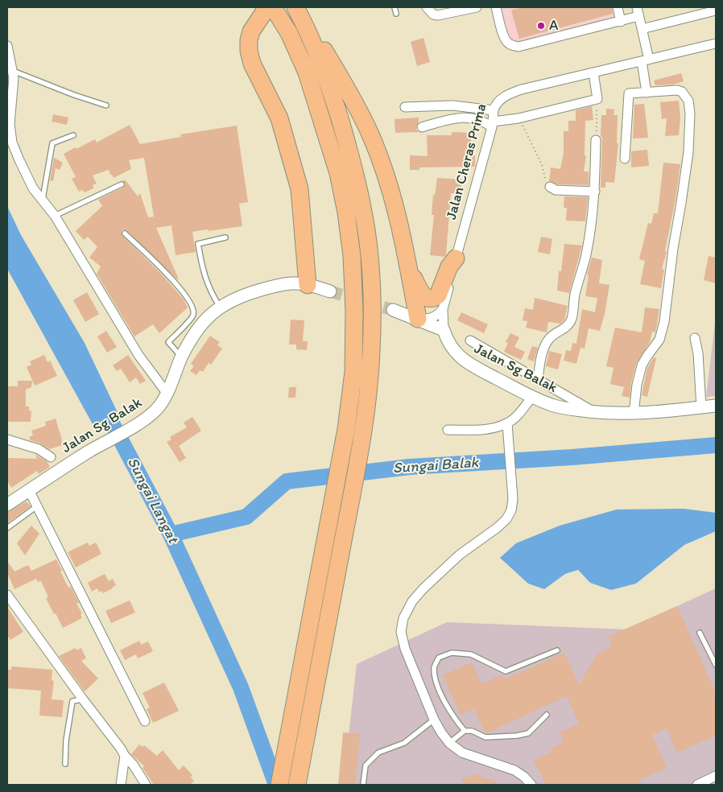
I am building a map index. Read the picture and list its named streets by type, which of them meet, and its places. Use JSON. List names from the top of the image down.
{
  "streets": {
    "street": ["Jalan Cheras Prima", "Jalan Sg Balak"]
  },
  "crossings": [
    ["Jalan Cheras Prima", "Jalan Sg Balak"]
  ],
  "water": ["Sungai Balak", "Sungai Langat"],
  "places": ["A"]
}
